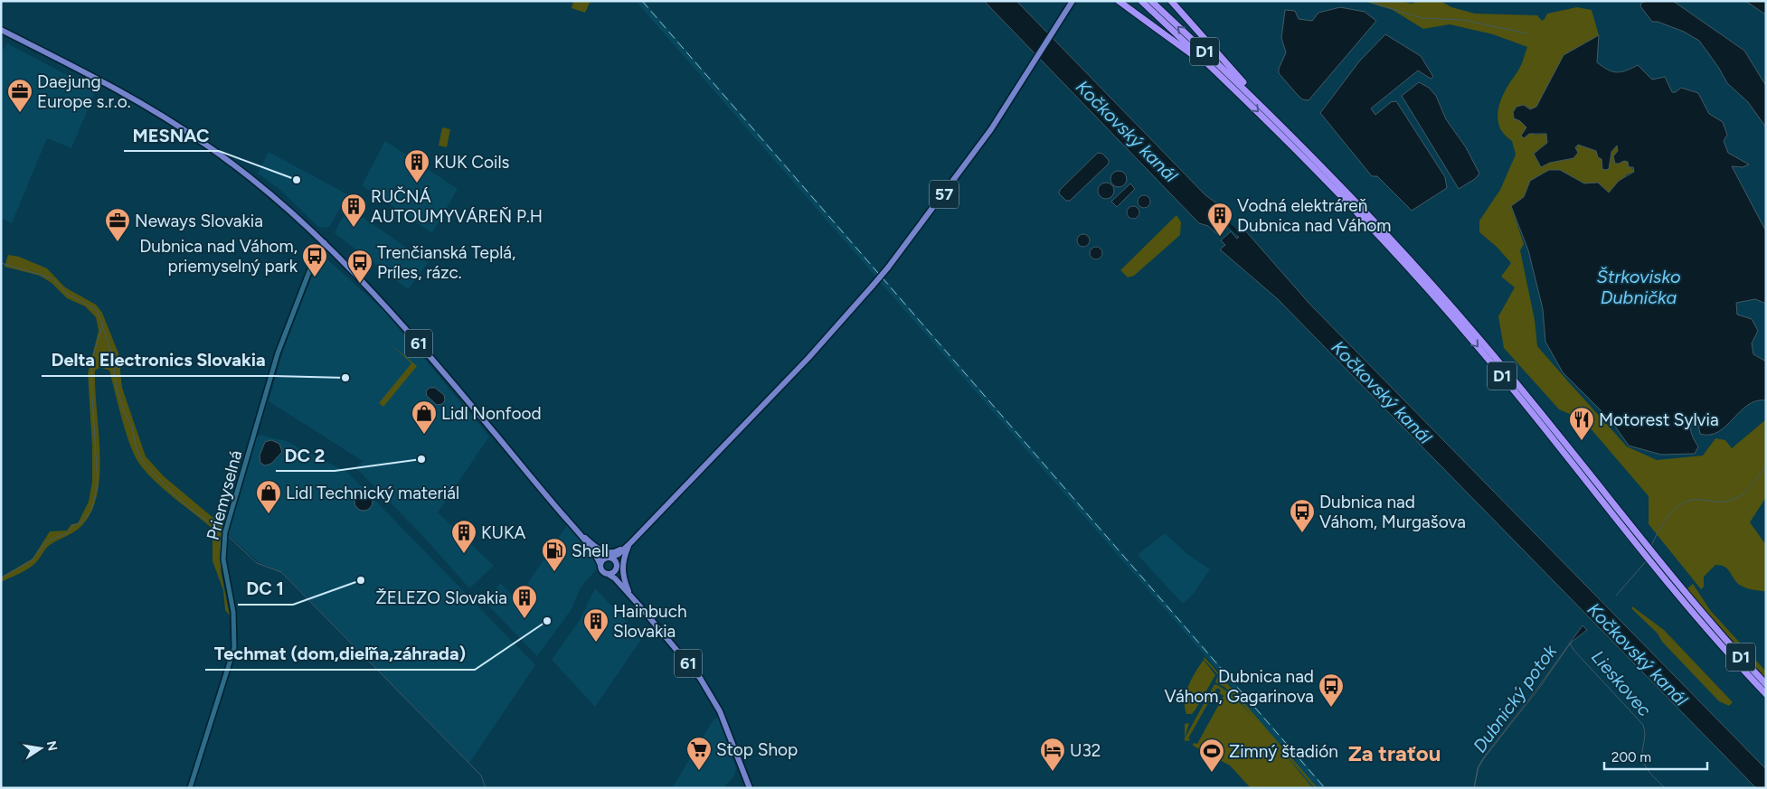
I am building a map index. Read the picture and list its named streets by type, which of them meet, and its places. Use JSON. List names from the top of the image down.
{
  "streets": {
    "highway": ["D1"],
    "main road": ["57", "61"],
    "street": ["Priemyselná"]
  },
  "crossings": [
    ["57", "61"],
    ["61", "Priemyselná"]
  ],
  "districts": ["Za traťou"],
  "water": [
    "Kočkovský kanál",
    "Štrkovisko Dubnička",
    "Lieskovec",
    "Dubnický potok"
  ],
  "places": {
    "office": ["Daejung Europe s.r.o.", "Neways Slovakia"],
    "other": [
      "MESNAC",
      "Delta Electronics Slovakia",
      "DC 2",
      "DC 1",
      "Techmat (dom,dieľňa,záhrada)"
    ],
    "building": [
      "KUK Coils",
      "RUČNÁ AUTOUMYVÁREŇ P.H",
      "Vodná elektráreň Dubnica nad Váhom",
      "KUKA",
      "ŽELEZO Slovakia",
      "Hainbuch Slovakia"
    ],
    "bus stop": [
      "Dubnica nad Váhom, priemyselný park",
      "Trenčianská Teplá, Príles, rázc.",
      "Dubnica nad Váhom, Murgašova",
      "Dubnica nad Váhom, Gagarinova"
    ],
    "shop": ["Lidl Nonfood", "Lidl Technický materiál"],
    "restaurant": ["Motorest Sylvia"],
    "fuel station": ["Shell"],
    "supermarket": ["Stop Shop"],
    "hotel": ["U32"],
    "sports": ["Zimný štadión"]
  },
  "scale_bar": "200 m",
  "north": "right"
}
